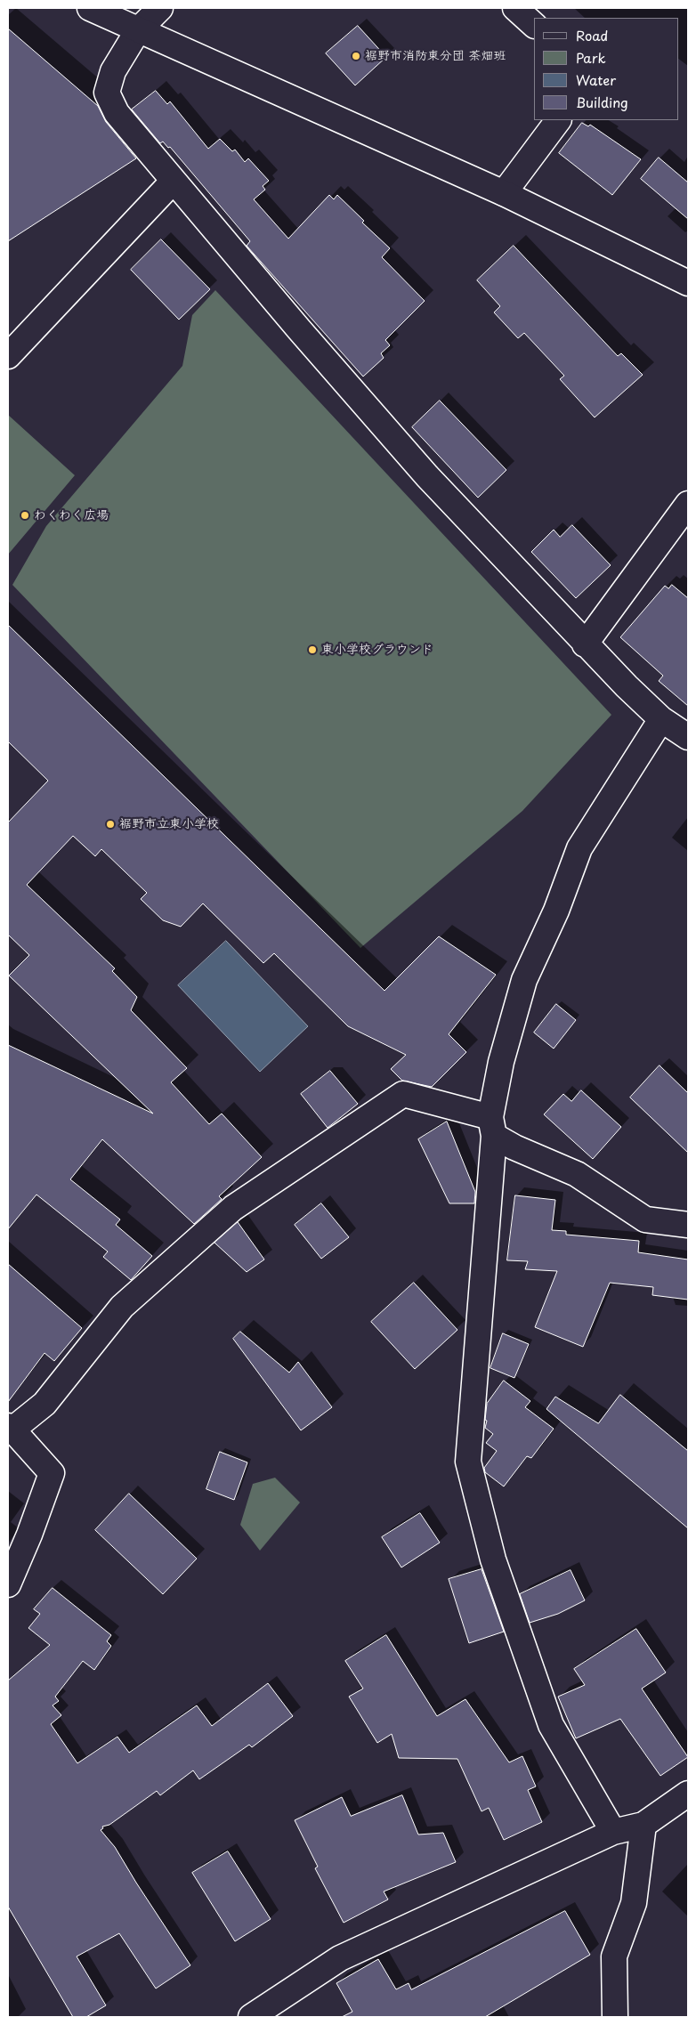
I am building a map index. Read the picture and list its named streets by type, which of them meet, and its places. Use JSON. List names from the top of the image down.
{
  "places": [
    "裾野市消防東分団 茶畑班",
    "わくわく広場",
    "東小学校グラウンド",
    "裾野市立東小学校"
  ],
  "legend": [
    "Road",
    "Park",
    "Water",
    "Building"
  ]
}
